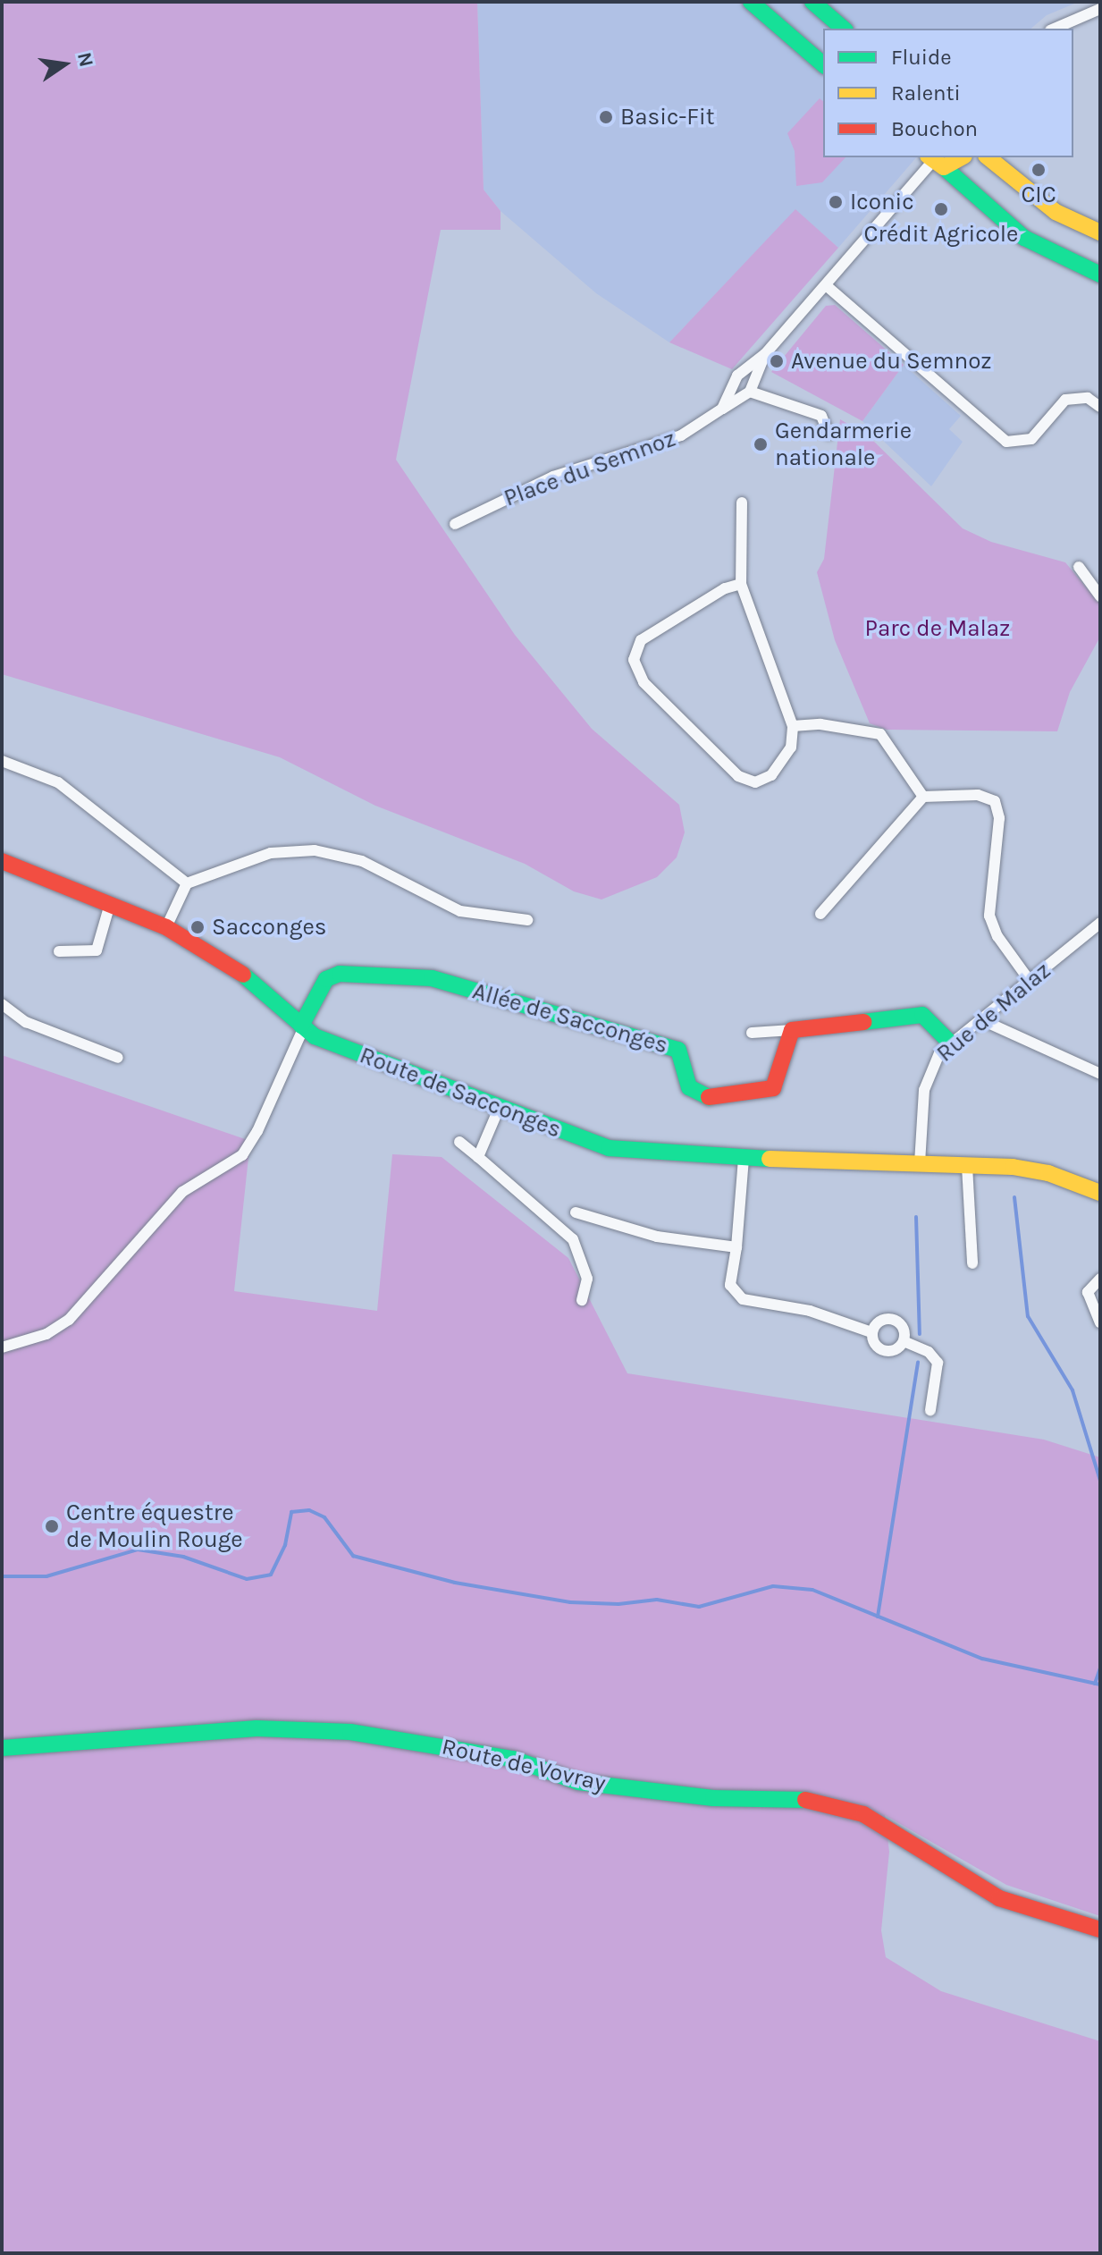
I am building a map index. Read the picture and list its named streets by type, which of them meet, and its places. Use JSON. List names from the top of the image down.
{
  "streets": {
    "street": [
      "Place du Semnoz",
      "Rue de Malaz",
      "Allée de Sacconges",
      "Route de Sacconges",
      "Route de Vovray"
    ]
  },
  "crossings": [
    ["Rue de Malaz", "Route de Sacconges"],
    ["Allée de Sacconges", "Route de Sacconges"]
  ],
  "parks": ["Parc de Malaz"],
  "places": [
    "Basic-Fit",
    "CIC",
    "Iconic",
    "Crédit Agricole",
    "Avenue du Semnoz",
    "Gendarmerie nationale",
    "Sacconges",
    "Centre équestre de Moulin Rouge"
  ],
  "legend": ["Fluide", "Ralenti", "Bouchon"],
  "north": "right"
}
